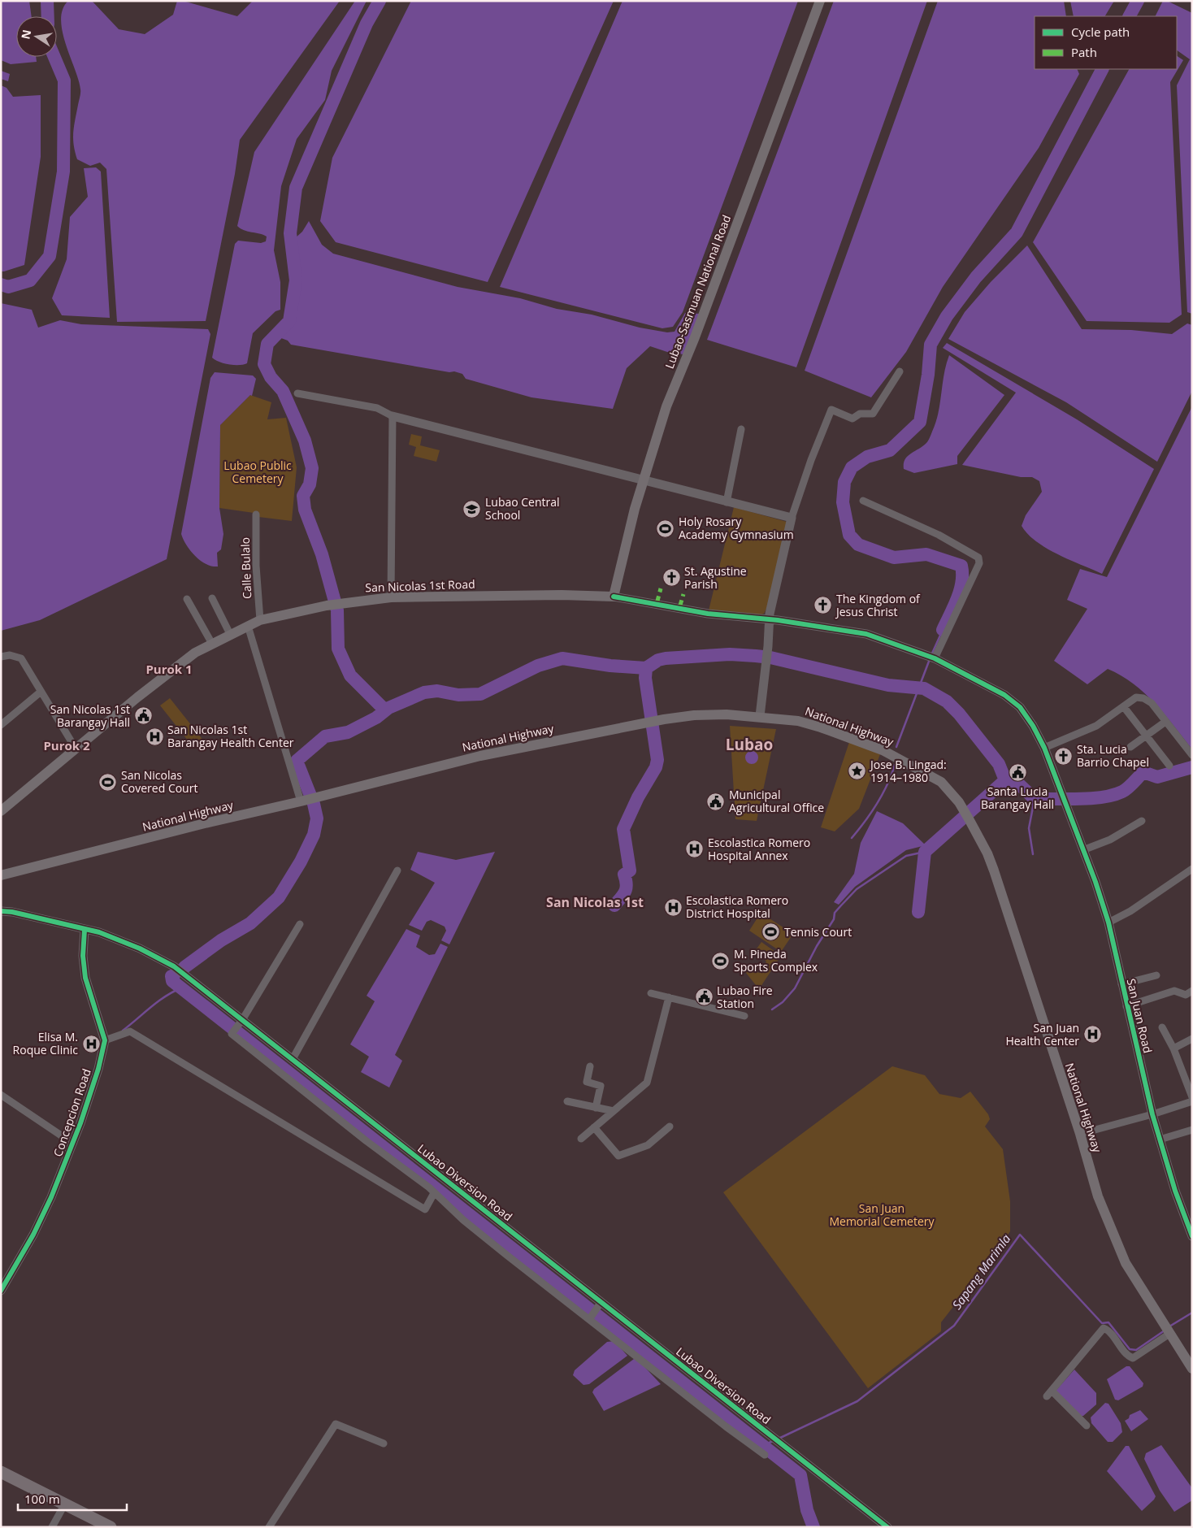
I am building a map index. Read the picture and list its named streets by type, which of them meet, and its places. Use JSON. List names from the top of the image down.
{
  "streets": {
    "main road": ["Lubao-Sasmuan National Road", "San Nicolas 1st Road", "National Highway"],
    "street": [
      "Calle Bulalo",
      "San Juan Road",
      "Concepcion Road",
      "Lubao Diversion Road"
    ]
  },
  "crossings": [
    ["Lubao-Sasmuan National Road", "San Nicolas 1st Road"],
    ["Lubao-Sasmuan National Road", "San Juan Road"],
    ["Calle Bulalo", "San Nicolas 1st Road"],
    ["San Nicolas 1st Road", "San Juan Road"]
  ],
  "districts": [
    "Purok 1",
    "Lubao",
    "Purok 2",
    "San Nicolas 1st"
  ],
  "water": ["Sapang Marimla"],
  "parks": ["Lubao Public Cemetery", "San Juan Memorial Cemetery"],
  "places": {
    "school or university": ["Lubao Central School"],
    "sports": [
      "Holy Rosary Academy Gymnasium",
      "San Nicolas Covered Court",
      "Tennis Court",
      "M. Pineda Sports Complex"
    ],
    "church": ["St. Agustine Parish", "The Kingdom of Jesus Christ", "Sta. Lucia Barrio Chapel"],
    "public building": [
      "San Nicolas 1st Barangay Hall",
      "Santa Lucia Barangay Hall",
      "Municipal Agricultural Office",
      "Lubao Fire Station"
    ],
    "hospital": [
      "San Nicolas 1st Barangay Health Center",
      "Escolastica Romero Hospital Annex",
      "Escolastica Romero District Hospital",
      "San Juan Health Center",
      "Elisa M. Roque Clinic"
    ],
    "place": ["Jose B. Lingad: 1914–1980"]
  },
  "legend": ["Cycle path", "Path"],
  "scale_bar": "100 m",
  "north": "left"
}
